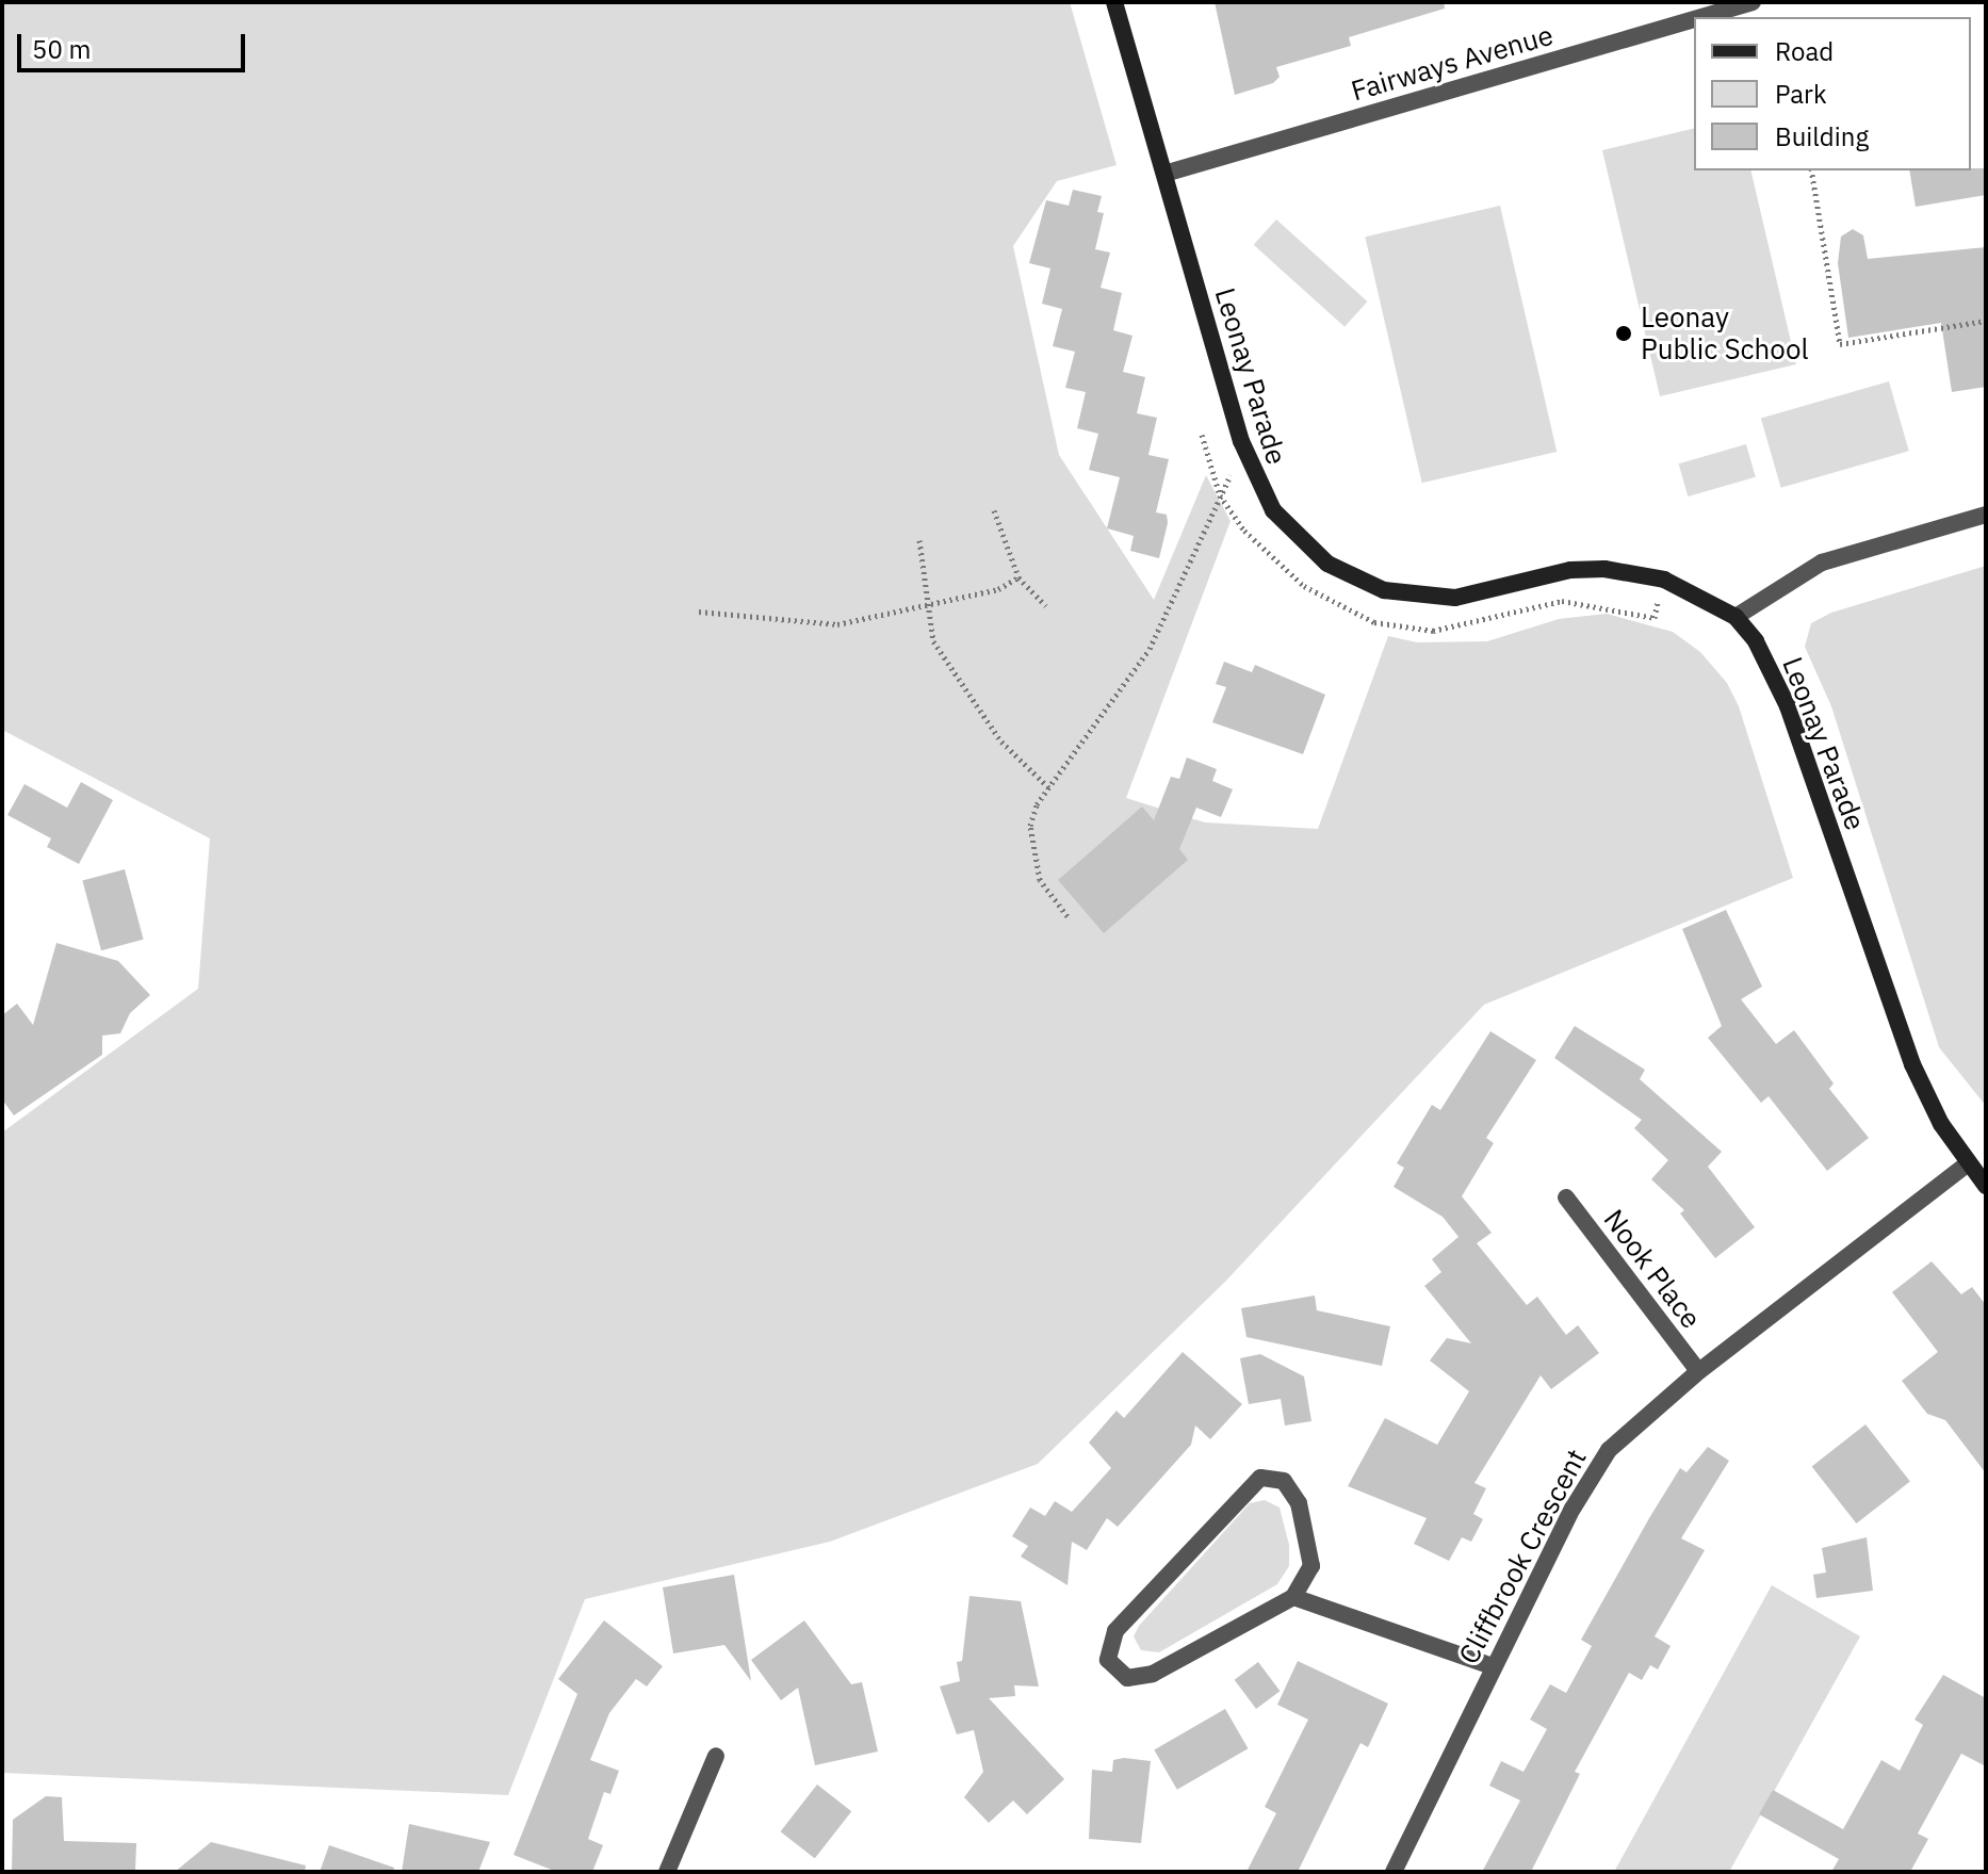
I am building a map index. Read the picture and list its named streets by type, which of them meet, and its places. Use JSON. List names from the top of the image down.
{
  "streets": {
    "street": [
      "Fairways Avenue",
      "Leonay Parade",
      "Nook Place",
      "Cliffbrook Crescent"
    ]
  },
  "crossings": [
    ["Fairways Avenue", "Leonay Parade"],
    ["Leonay Parade", "Cliffbrook Crescent"],
    ["Nook Place", "Cliffbrook Crescent"]
  ],
  "places": ["Leonay Public School"],
  "legend": ["Road", "Park", "Building"],
  "scale_bar": "50 m"
}
